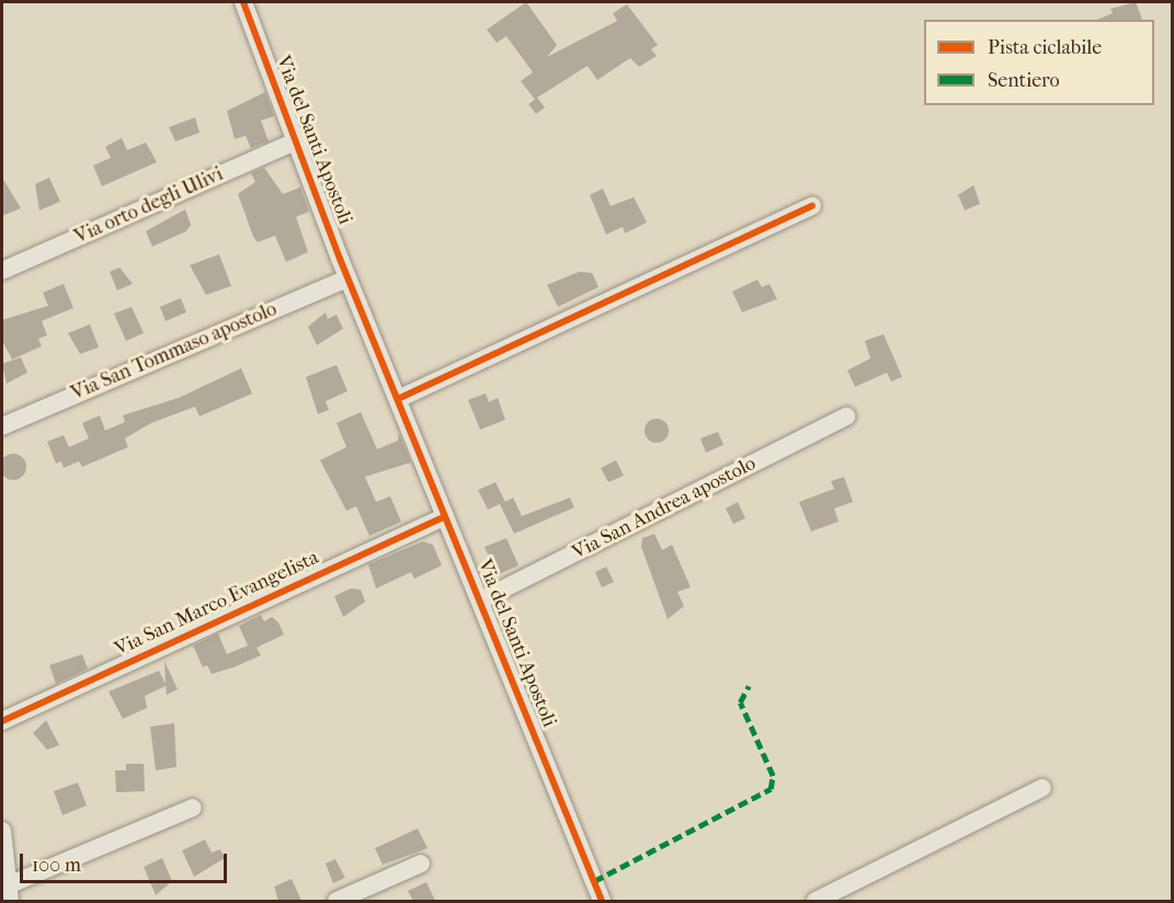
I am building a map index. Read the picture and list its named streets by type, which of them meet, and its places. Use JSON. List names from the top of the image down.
{
  "streets": {
    "street": [
      "Via del Santi Apostoli",
      "Via orto degli Ulivi",
      "Via San Tommaso apostolo",
      "Via San Andrea apostolo",
      "Via San Marco Evangelista"
    ]
  },
  "crossings": [
    ["Via del Santi Apostoli", "Via orto degli Ulivi"],
    ["Via del Santi Apostoli", "Via San Tommaso apostolo"],
    ["Via del Santi Apostoli", "Via San Andrea apostolo"],
    ["Via del Santi Apostoli", "Via San Marco Evangelista"]
  ],
  "legend": ["Pista ciclabile", "Sentiero"],
  "scale_bar": "100 m"
}
